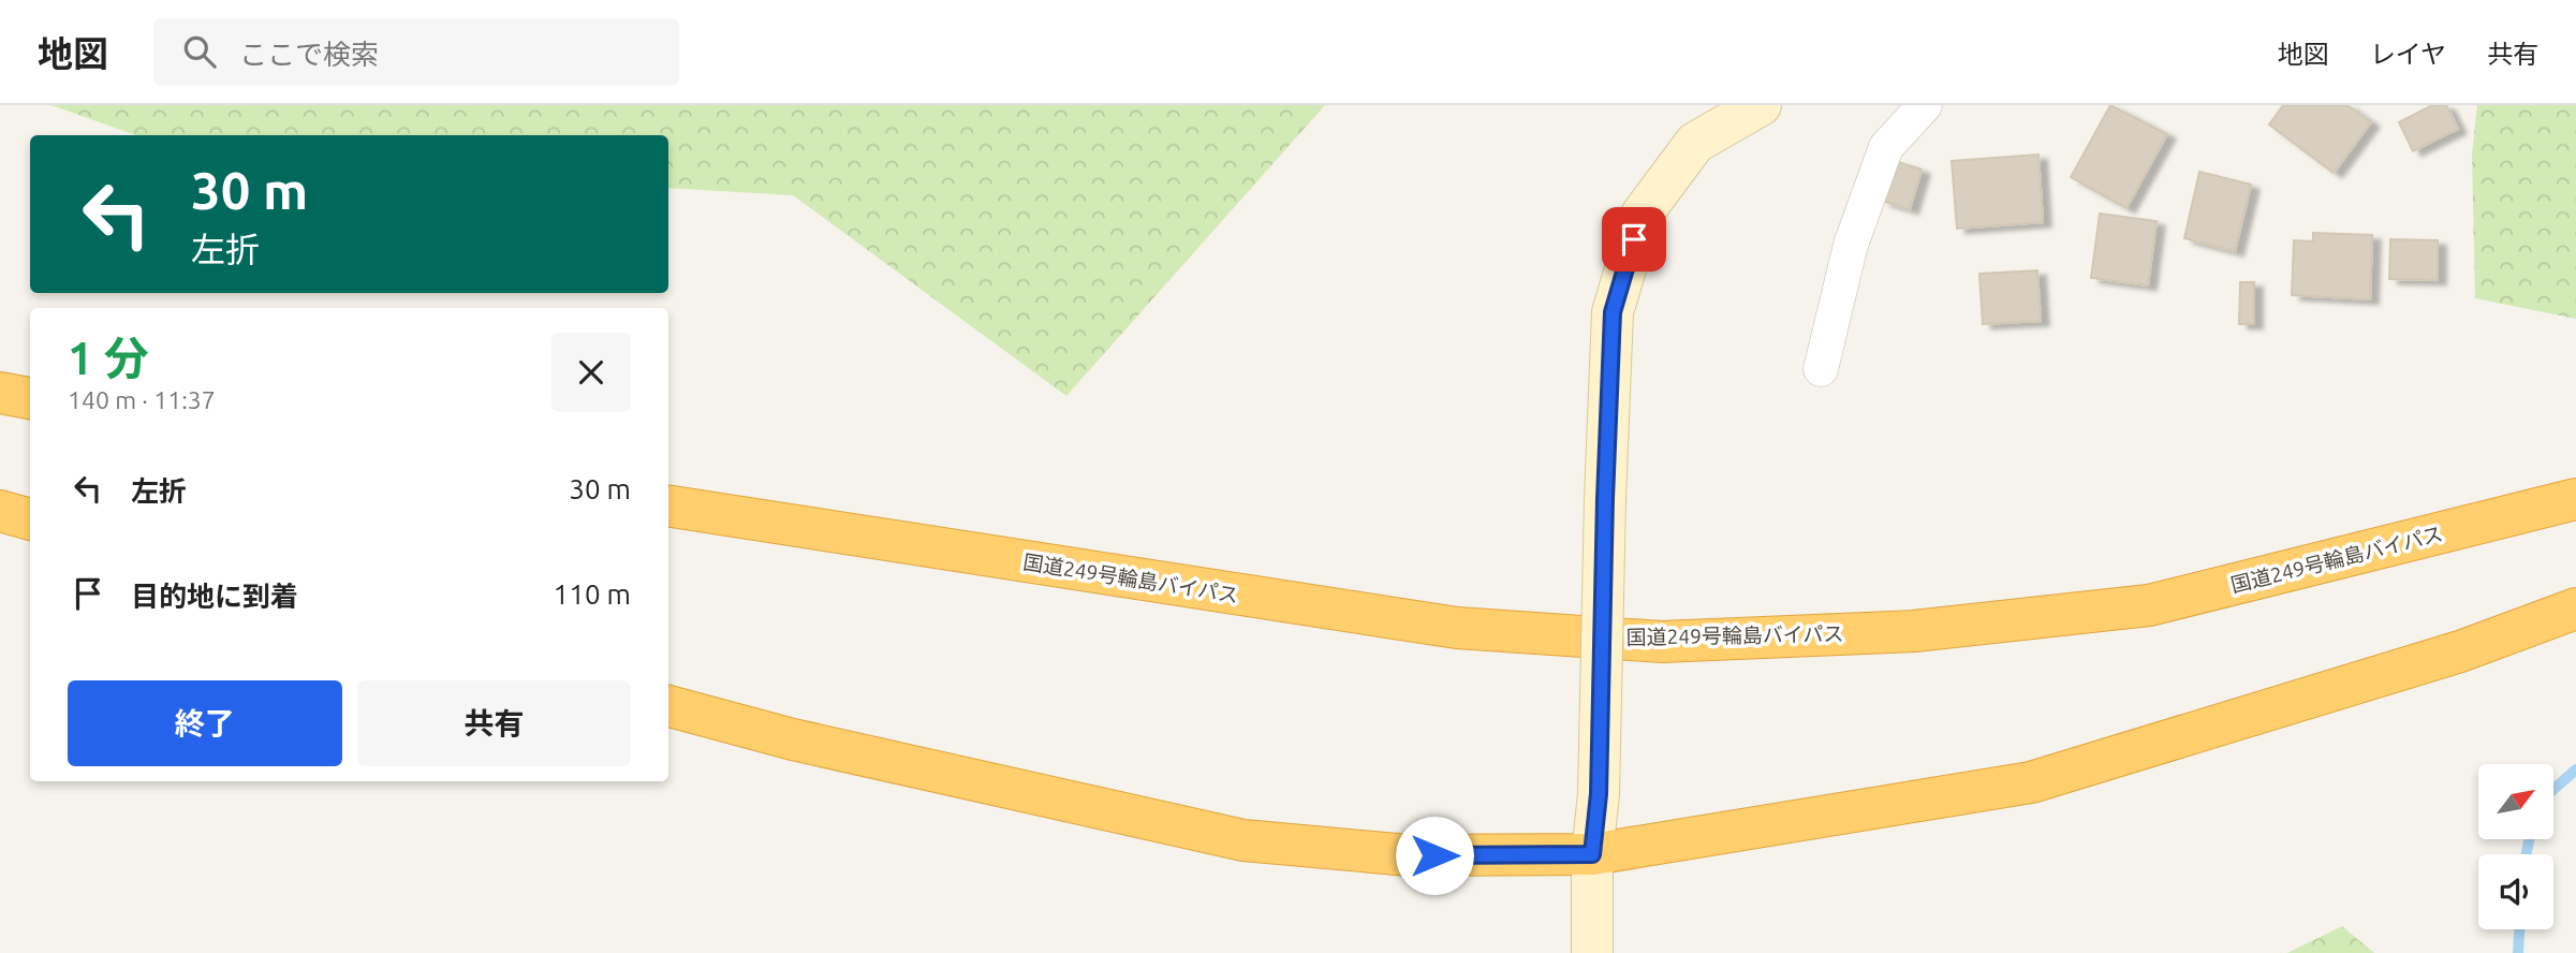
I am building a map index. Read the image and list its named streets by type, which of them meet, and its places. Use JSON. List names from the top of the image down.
{
  "streets": {
    "highway": ["国道249号輪島バイパス"]
  },
  "north": "top right",
  "page": {
    "header": "地図",
    "search": "ここで検索",
    "nav": ["地図", "レイヤ", "共有"],
    "turn": ["30 m", "左折"],
    "heading": ["1 分", "140 m · 11:37"],
    "list": [
      {
        "name": "左折",
        "value": "30 m"
      },
      {
        "name": "目的地に到着",
        "value": "110 m"
      }
    ],
    "buttons": ["終了", "共有"]
  }
}
